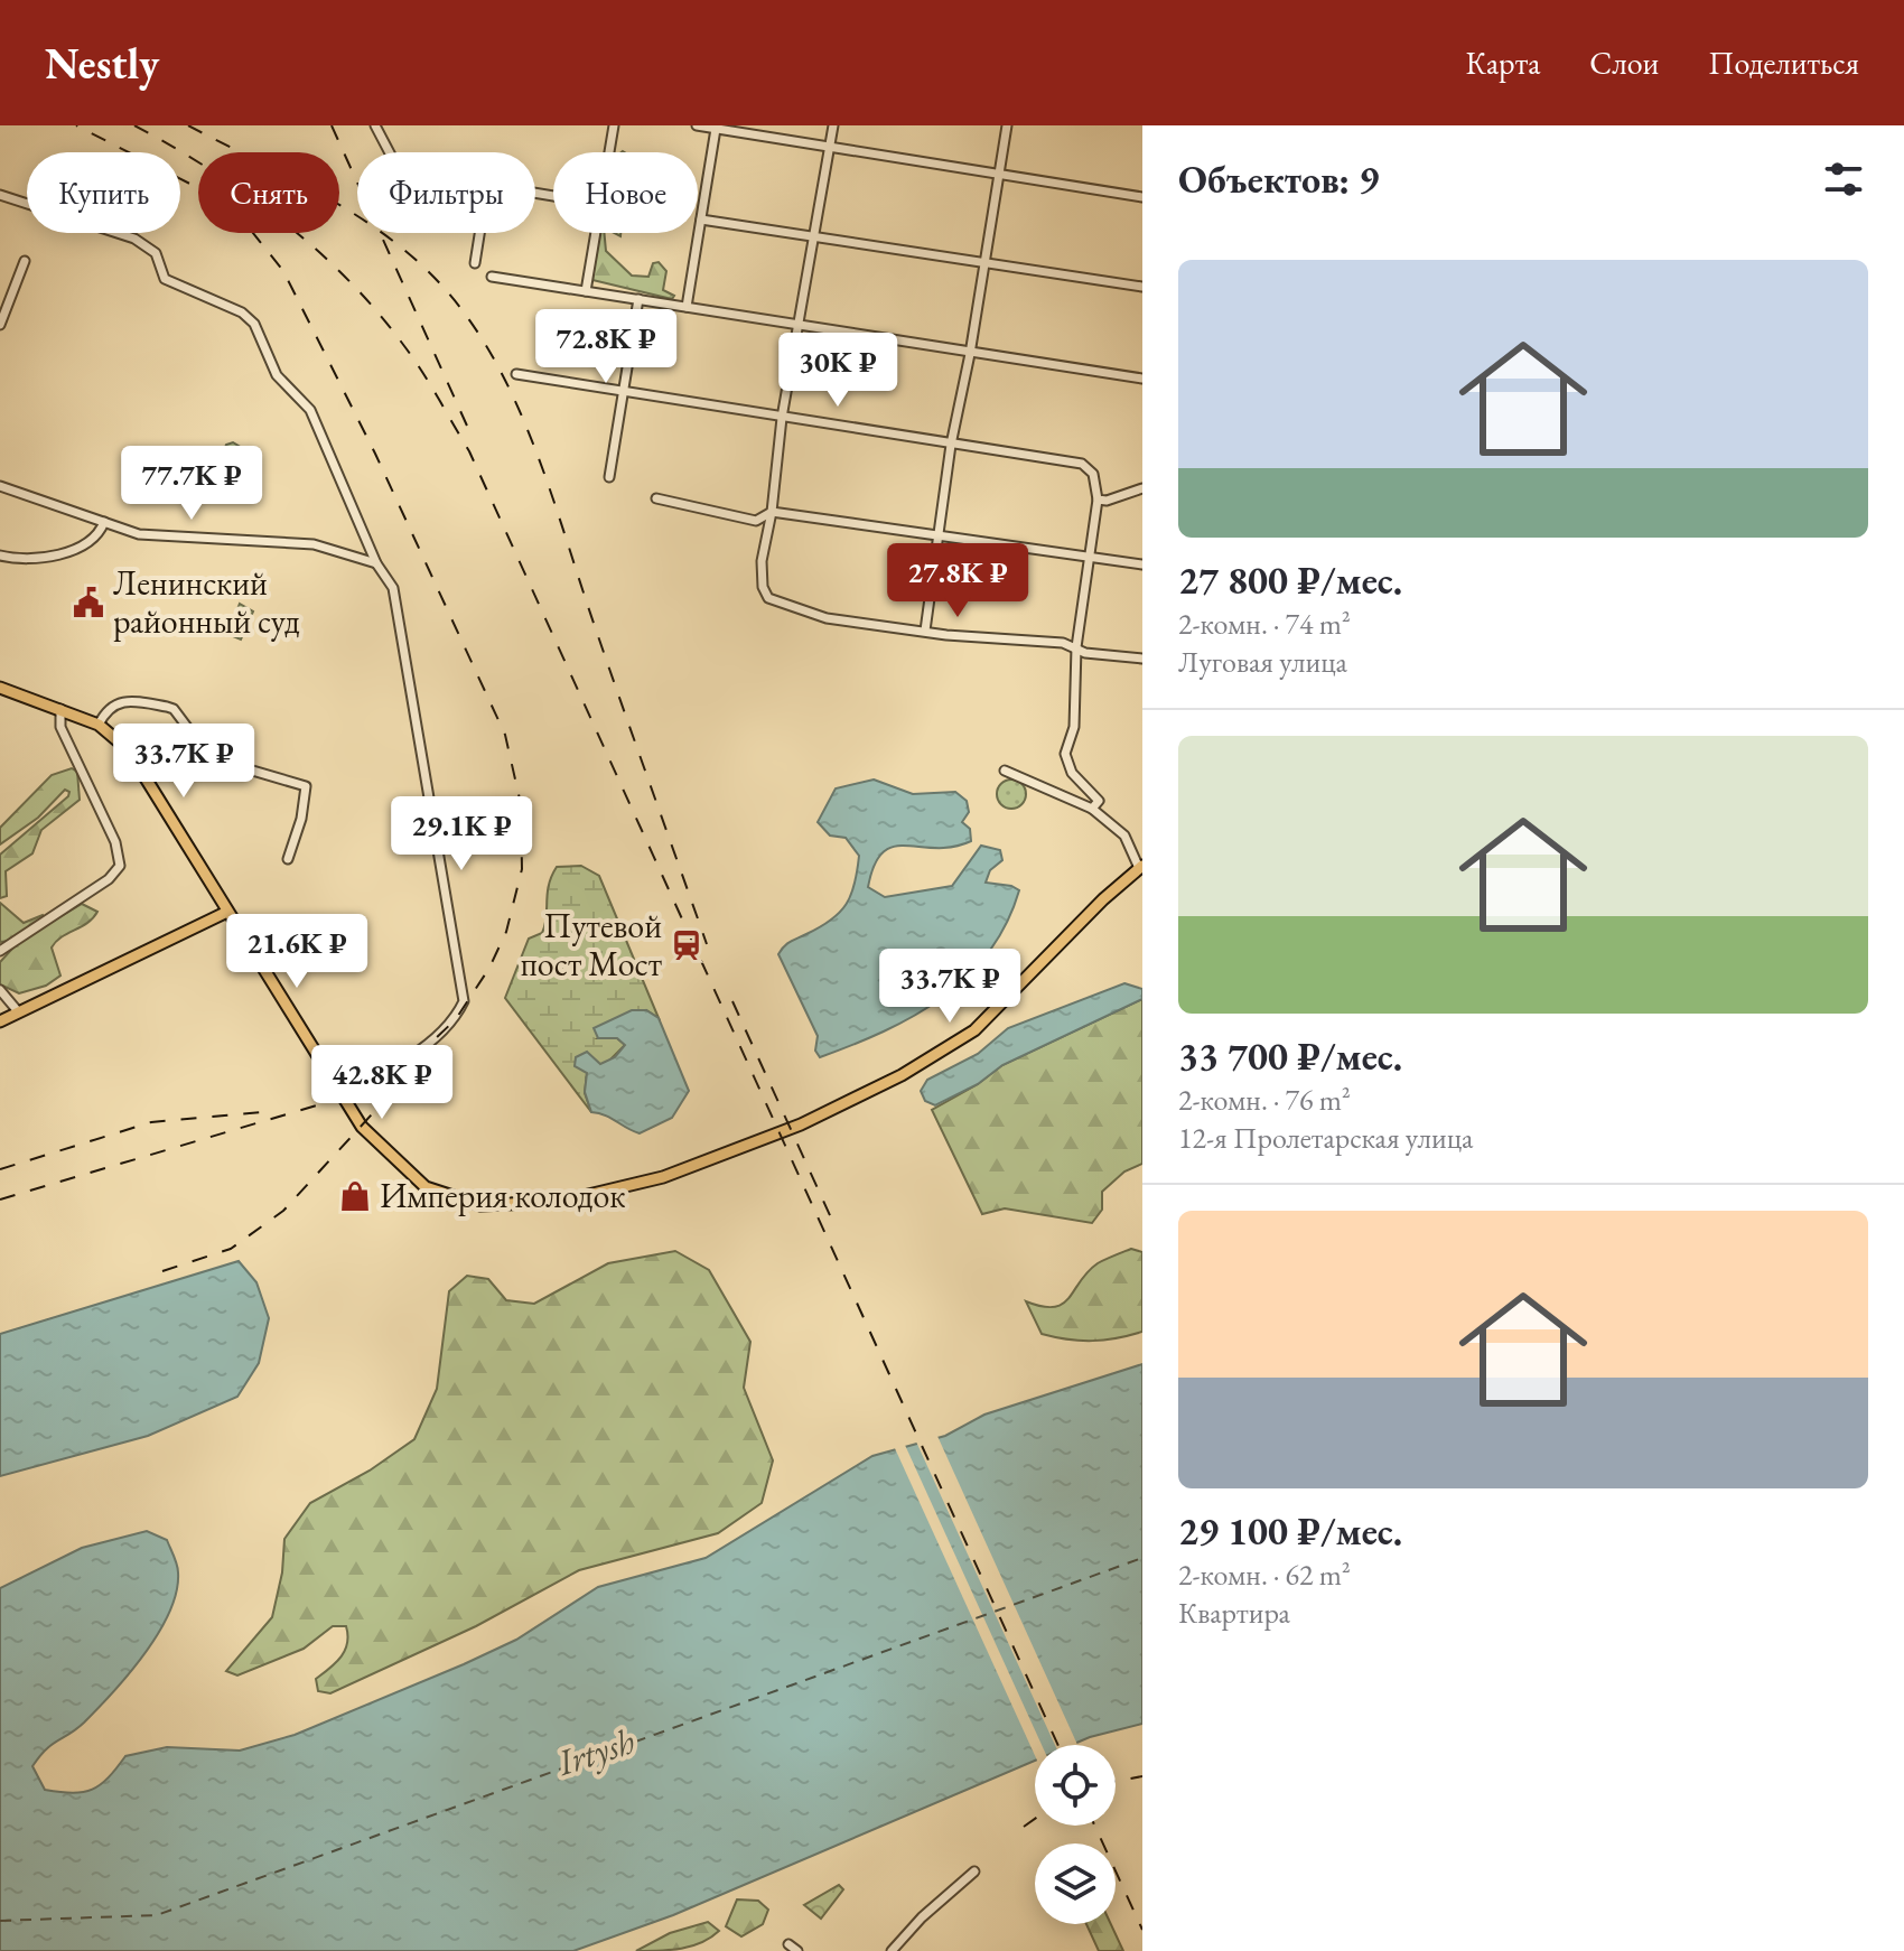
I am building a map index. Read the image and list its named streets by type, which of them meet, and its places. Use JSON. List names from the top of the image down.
{
  "water": ["Irtysh"],
  "places": {
    "public building": ["Ленинский районный суд"],
    "station": ["Путевой пост Мост"],
    "shop": ["Империя колодок"]
  },
  "page": {
    "header": "Nestly",
    "nav": ["Карта", "Слои", "Поделиться"],
    "heading": "Объектов: 9",
    "chip": [
      "Купить",
      "Снять",
      "Фильтры",
      "Новое"
    ],
    "list": [
      {
        "name": "27 800 ₽/мес.",
        "note": "2-комн. · 74 m² · Луговая улица"
      },
      {
        "name": "33 700 ₽/мес.",
        "note": "2-комн. · 76 m² · 12-я Пролетарская улица"
      },
      {
        "name": "29 100 ₽/мес.",
        "note": "2-комн. · 62 m² · Квартира"
      }
    ],
    "price": [
      "72.8K ₽",
      "30K ₽",
      "77.7K ₽",
      "27.8K ₽",
      "33.7K ₽",
      "29.1K ₽",
      "21.6K ₽",
      "33.7K ₽",
      "42.8K ₽"
    ]
  }
}
